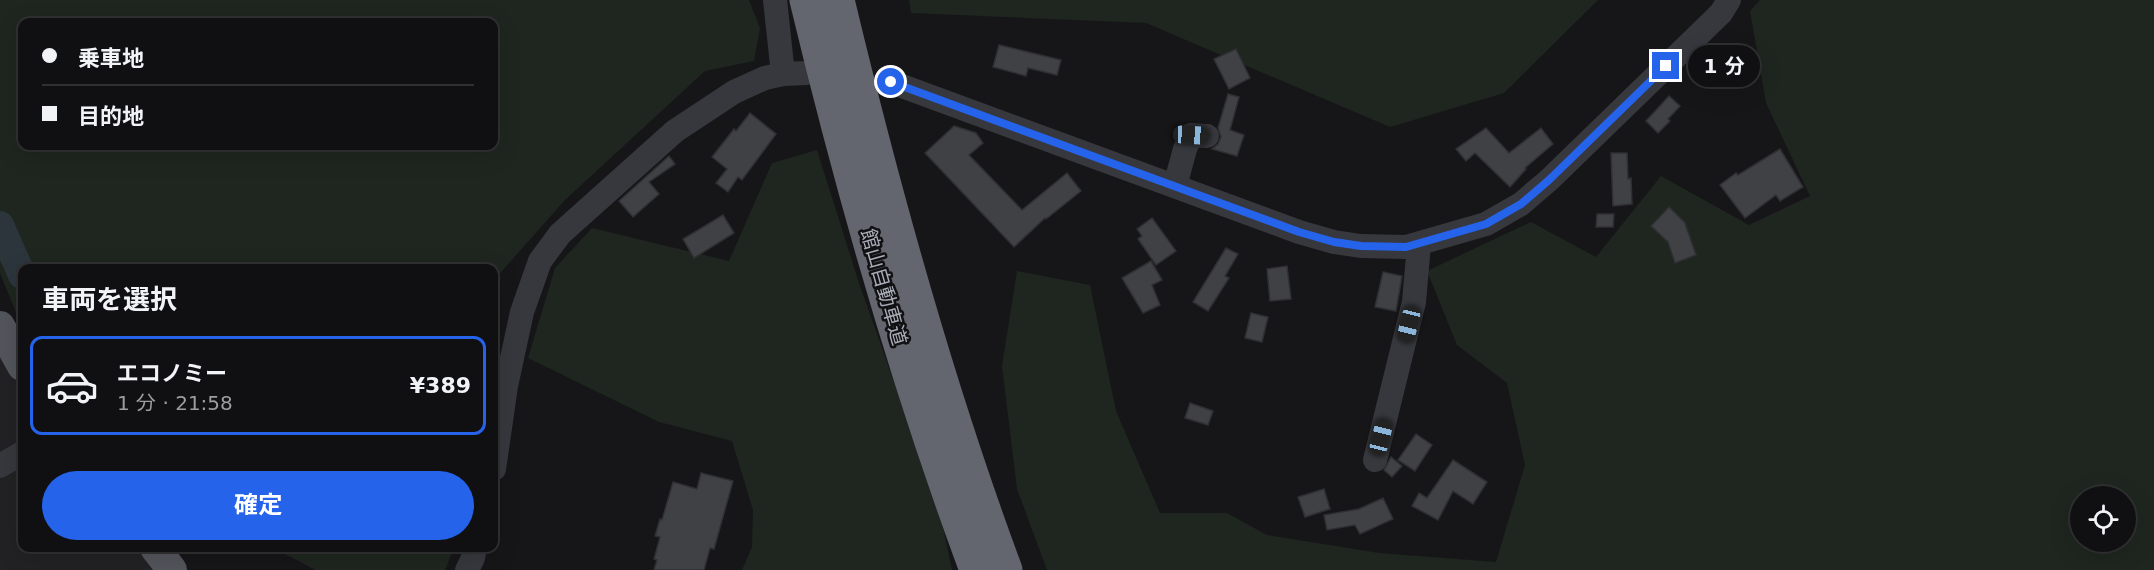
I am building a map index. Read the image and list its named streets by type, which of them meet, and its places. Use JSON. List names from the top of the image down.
{
  "streets": {
    "highway": ["館山自動車道"]
  },
  "page": {
    "banner": ["乗車地", "目的地"],
    "bubble": "1 分",
    "heading": "車両を選択",
    "list": [
      {
        "name": "エコノミー",
        "note": "1 分 · 21:58",
        "value": "¥389"
      }
    ],
    "buttons": "確定"
  }
}
